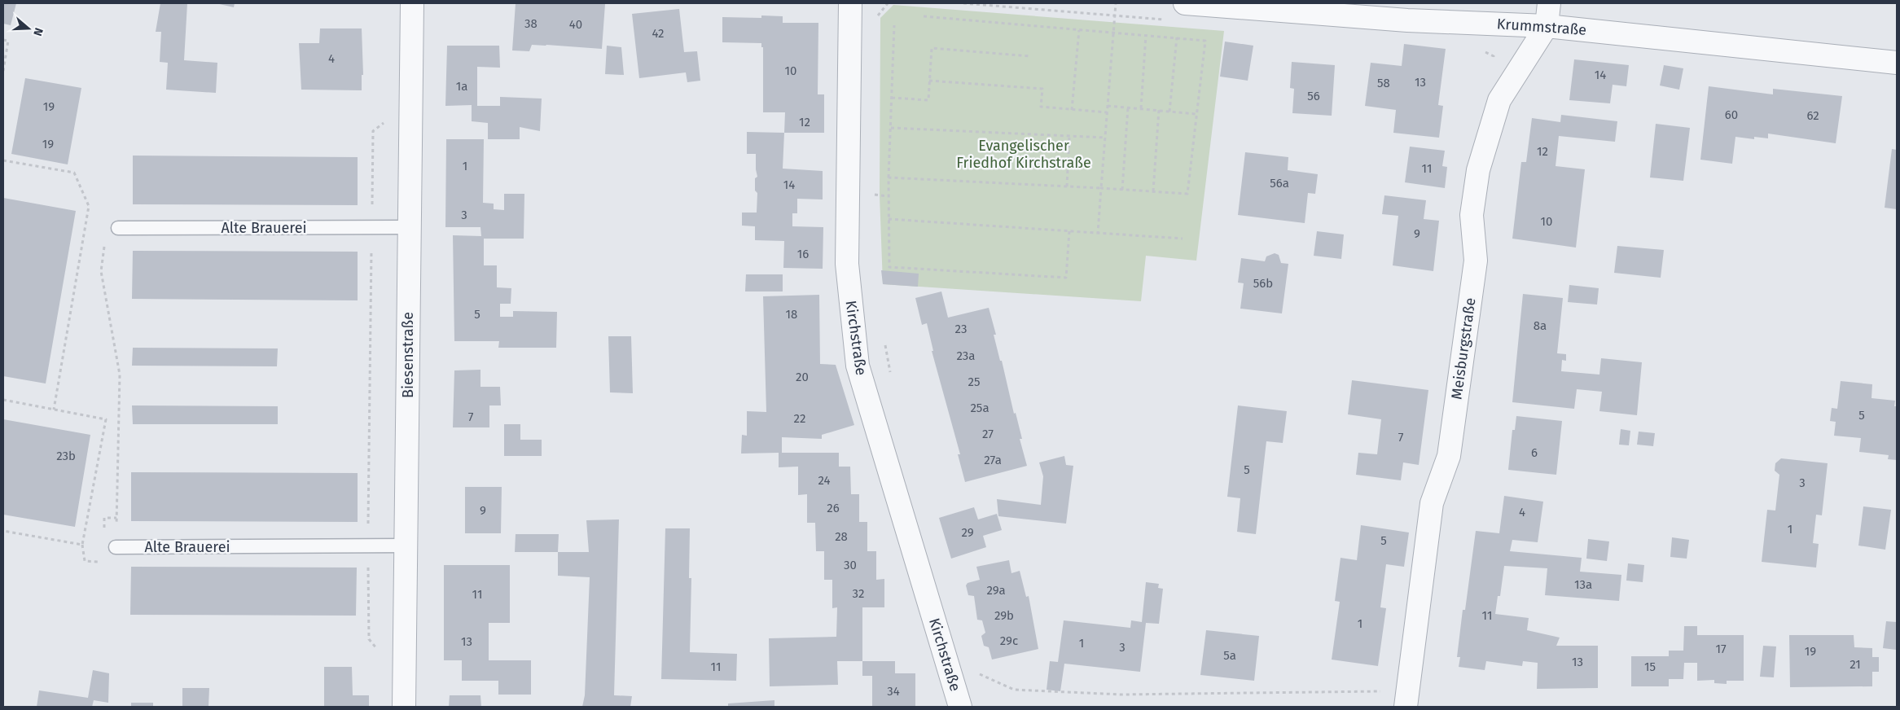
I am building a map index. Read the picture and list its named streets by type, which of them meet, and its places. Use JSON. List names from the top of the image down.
{
  "streets": {
    "street": [
      "Krummstraße",
      "Kirchstraße",
      "Meisburgstraße",
      "Biesenstraße"
    ],
    "lane": ["Alte Brauerei"]
  },
  "crossings": [
    ["Krummstraße", "Meisburgstraße"],
    ["Alte Brauerei", "Biesenstraße"]
  ],
  "parks": ["Evangelischer Friedhof Kirchstraße"],
  "house_numbers": [
    "38",
    "40",
    "42",
    "4",
    "10",
    "14",
    "13",
    "58",
    "1a",
    "56",
    "19",
    "60",
    "62",
    "12",
    "19",
    "12",
    "1",
    "11",
    "56a",
    "14",
    "3",
    "10",
    "9",
    "16",
    "56b",
    "5",
    "18",
    "8a",
    "23",
    "23a",
    "20",
    "25",
    "25a",
    "5",
    "7",
    "22",
    "27",
    "7",
    "6",
    "23b",
    "27a",
    "5",
    "24",
    "3",
    "26",
    "9",
    "4",
    "1",
    "29",
    "28",
    "5",
    "30",
    "13a",
    "29a",
    "32",
    "11",
    "29b",
    "11",
    "1",
    "29c",
    "13",
    "1",
    "3",
    "17",
    "19",
    "5a",
    "13",
    "21",
    "11",
    "15",
    "34"
  ],
  "north": "right"
}
